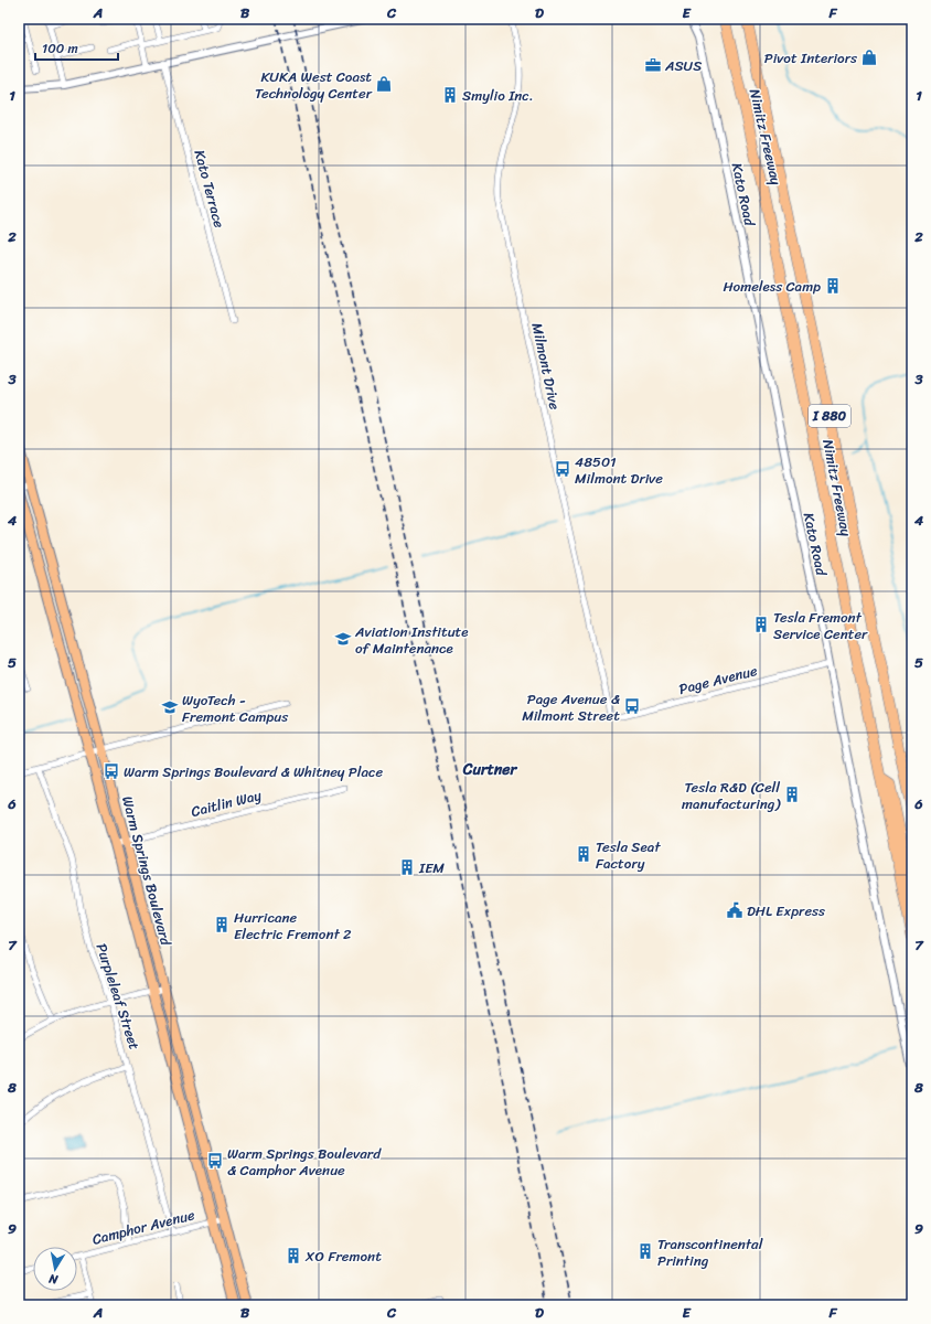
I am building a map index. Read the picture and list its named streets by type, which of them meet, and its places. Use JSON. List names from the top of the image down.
{
  "streets": {
    "highway": ["Nimitz Freeway", "I 880"],
    "main road": ["Warm Springs Boulevard"],
    "street": [
      "Kato Terrace",
      "Kato Road",
      "Milmont Drive",
      "Page Avenue",
      "Caitlin Way",
      "Purpleleaf Street",
      "Camphor Avenue"
    ]
  },
  "crossings": [
    ["Nimitz Freeway", "I 880"],
    ["Kato Road", "Page Avenue"],
    ["Milmont Drive", "Page Avenue"],
    ["Caitlin Way", "Warm Springs Boulevard"],
    ["Warm Springs Boulevard", "Camphor Avenue"],
    ["Purpleleaf Street", "Camphor Avenue"]
  ],
  "districts": ["Curtner"],
  "places": {
    "shop": ["Pivot Interiors", "KUKA West Coast Technology Center"],
    "office": ["ASUS"],
    "building": [
      "Smylio Inc.",
      "Homeless Camp",
      "Tesla Fremont Service Center",
      "Tesla R&D (Cell manufacturing)",
      "Tesla Seat Factory",
      "IEM",
      "Hurricane Electric Fremont 2",
      "Transcontinental Printing",
      "XO Fremont"
    ],
    "bus stop": [
      "48501 Milmont Drive",
      "Page Avenue & Milmont Street",
      "Warm Springs Boulevard & Whitney Place",
      "Warm Springs Boulevard & Camphor Avenue"
    ],
    "school or university": ["Aviation Institute of Maintenance", "WyoTech - Fremont Campus"],
    "public building": ["DHL Express"]
  },
  "scale_bar": "100 m",
  "north": "bottom",
  "grid": {
    "columns": [
      "A",
      "B",
      "C",
      "D",
      "E",
      "F"
    ],
    "rows": [
      "1",
      "2",
      "3",
      "4",
      "5",
      "6",
      "7",
      "8",
      "9"
    ]
  }
}
